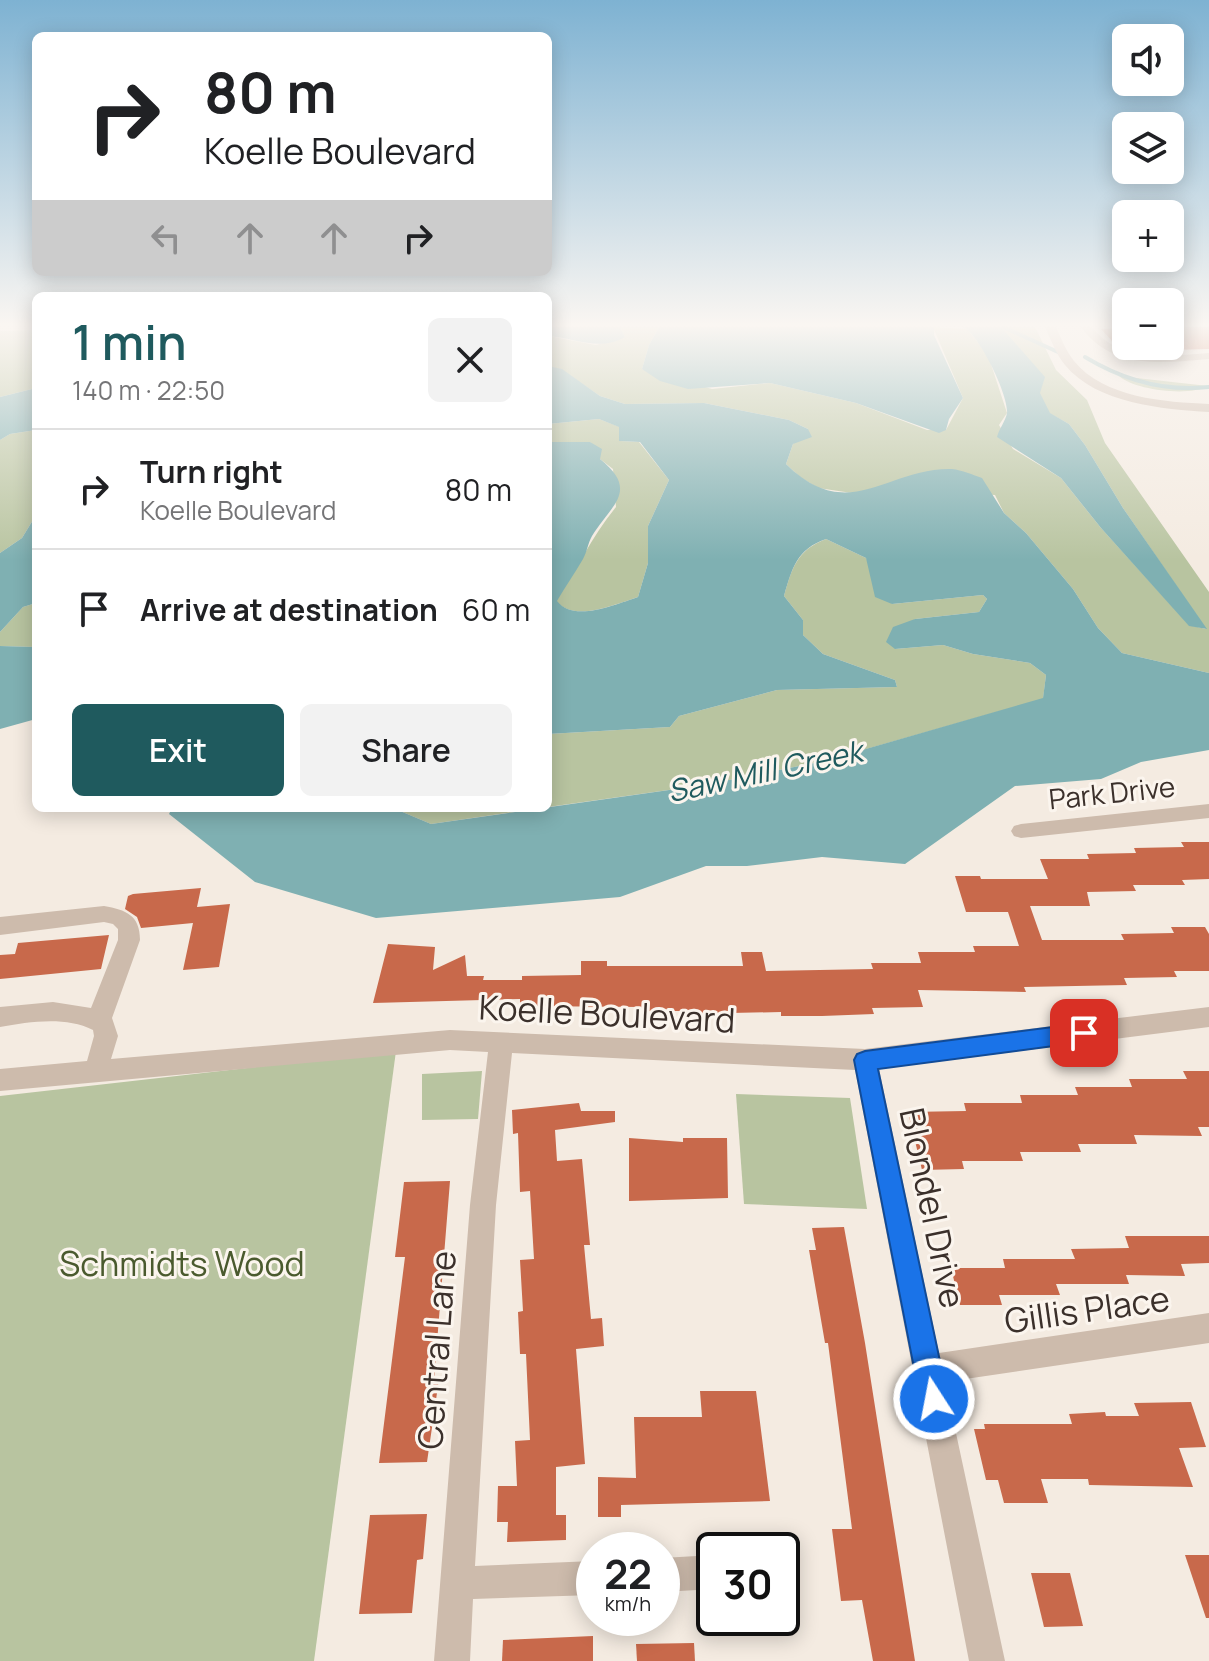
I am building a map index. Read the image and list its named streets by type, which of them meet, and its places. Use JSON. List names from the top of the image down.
{
  "streets": {
    "street": [
      "Park Drive",
      "Koelle Boulevard",
      "Blondel Drive",
      "Gillis Place",
      "Central Lane"
    ]
  },
  "crossings": [
    ["Koelle Boulevard", "Blondel Drive"],
    ["Koelle Boulevard", "Central Lane"],
    ["Blondel Drive", "Gillis Place"]
  ],
  "water": ["Saw Mill Creek"],
  "parks": ["Schmidts Wood"],
  "page": {
    "map_buttons": ["+", "−"],
    "turn": ["80 m", "Koelle Boulevard"],
    "heading": ["1 min", "140 m · 22:50"],
    "list": [
      {
        "name": "Turn right",
        "note": "Koelle Boulevard",
        "value": "80 m"
      },
      {
        "name": "Arrive at destination",
        "value": "60 m"
      }
    ],
    "buttons": ["Exit", "Share"],
    "speed": "22 km/h",
    "limit": "30"
  }
}
